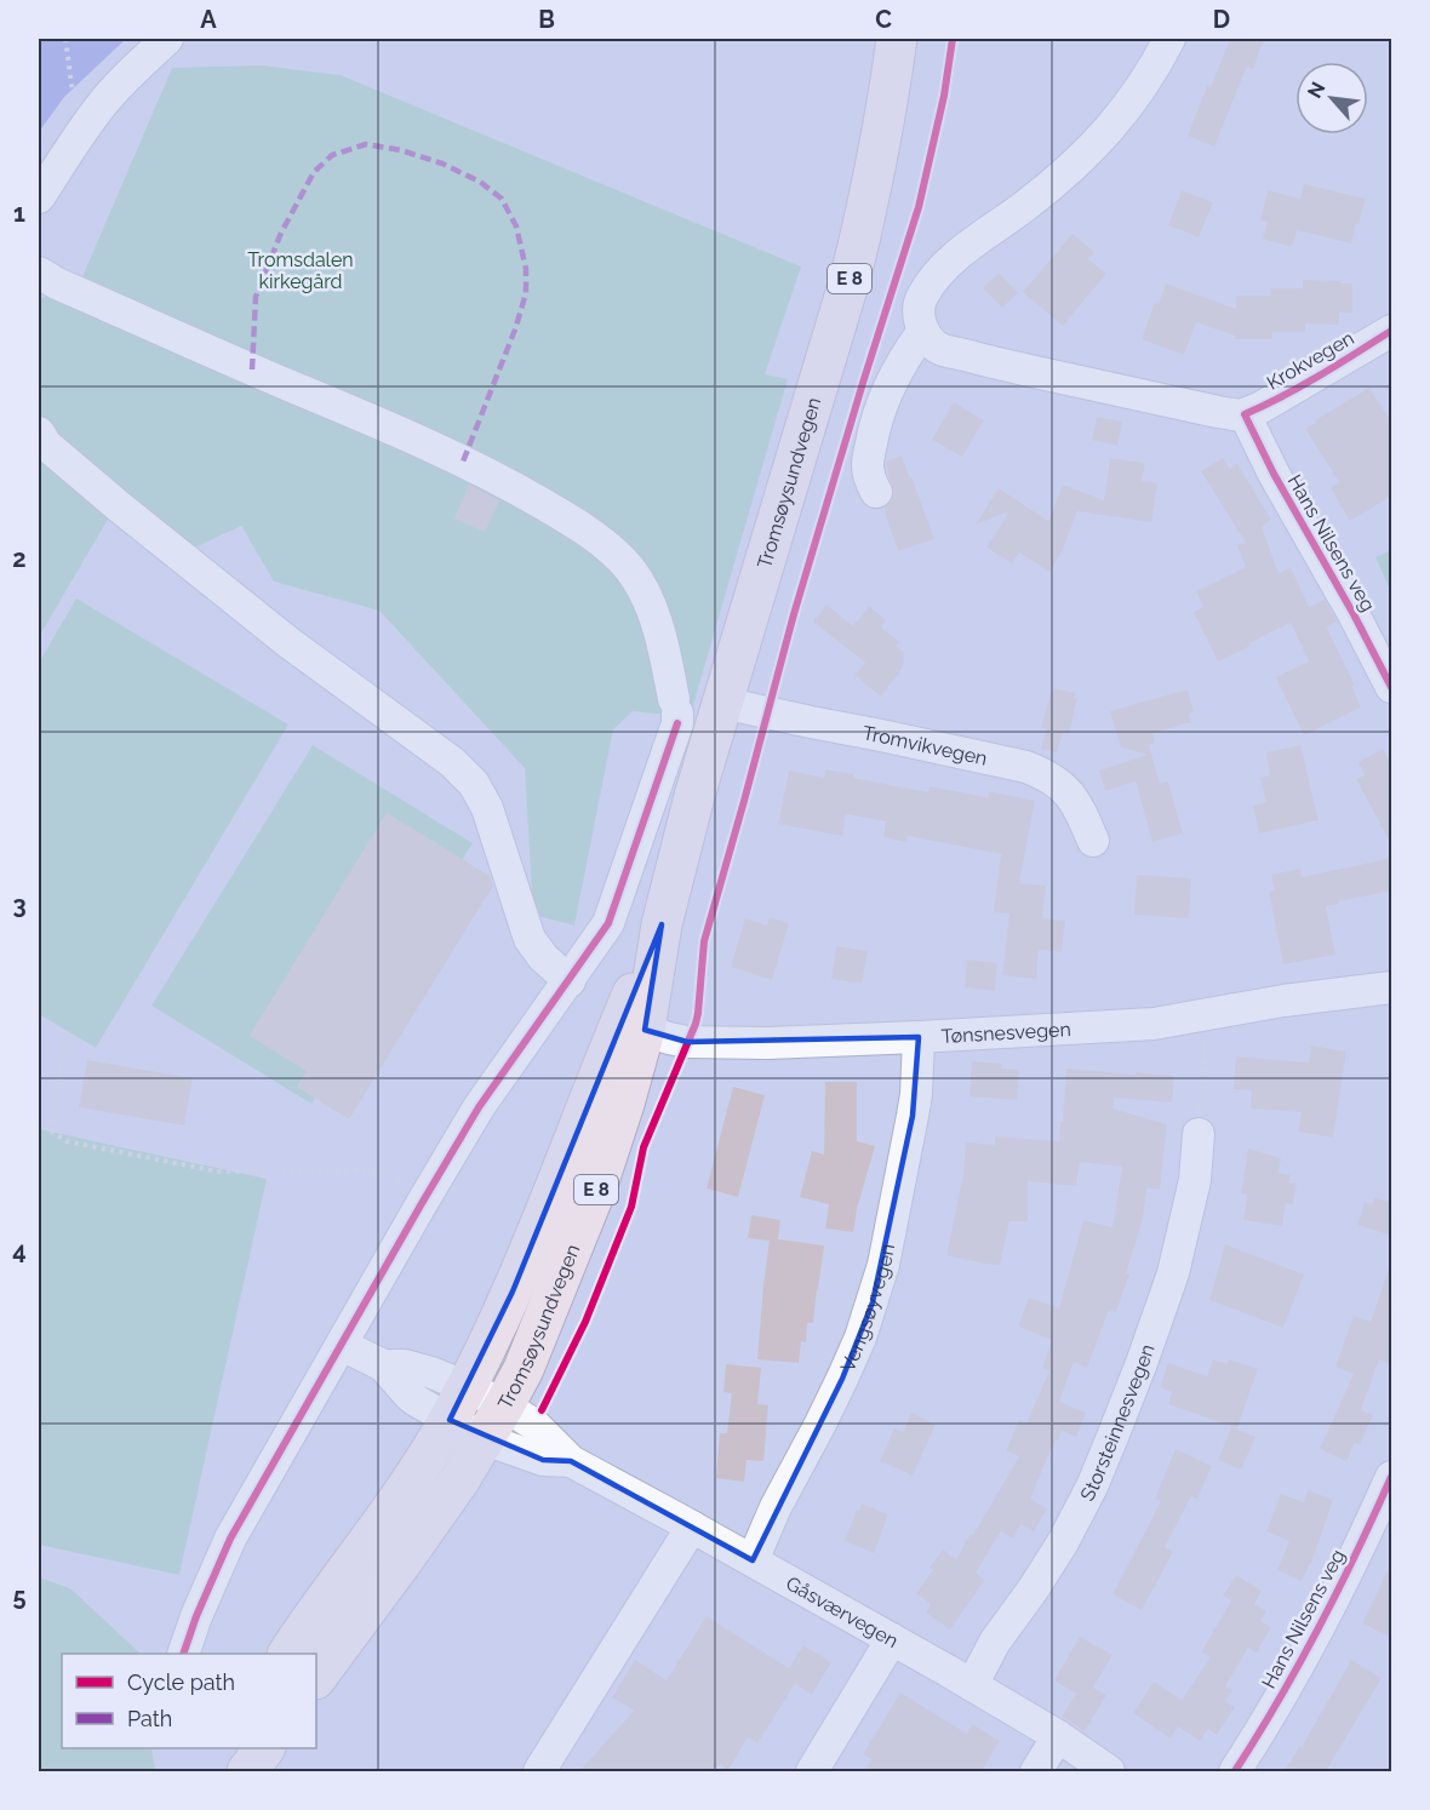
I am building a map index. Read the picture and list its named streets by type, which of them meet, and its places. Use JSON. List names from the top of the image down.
{
  "streets": {
    "highway": ["E 8", "Tromsøysundvegen"],
    "street": [
      "Krokvegen",
      "Hans Nilsens veg",
      "Tromvikvegen",
      "Tønsnesvegen",
      "Vengsøyvegen",
      "Storsteinnesvegen",
      "Gåsværvegen"
    ]
  },
  "crossings": [
    ["Krokvegen", "Hans Nilsens veg"],
    ["Tromsøysundvegen", "Tromvikvegen"],
    ["Tromsøysundvegen", "Tønsnesvegen"],
    ["Tromsøysundvegen", "Gåsværvegen"],
    ["Tønsnesvegen", "Vengsøyvegen"],
    ["Vengsøyvegen", "Gåsværvegen"],
    ["Storsteinnesvegen", "Gåsværvegen"]
  ],
  "parks": ["Tromsdalen kirkegård"],
  "legend": ["Cycle path", "Path"],
  "north": "top left",
  "grid": {
    "columns": [
      "A",
      "B",
      "C",
      "D"
    ],
    "rows": [
      "1",
      "2",
      "3",
      "4",
      "5"
    ]
  }
}
